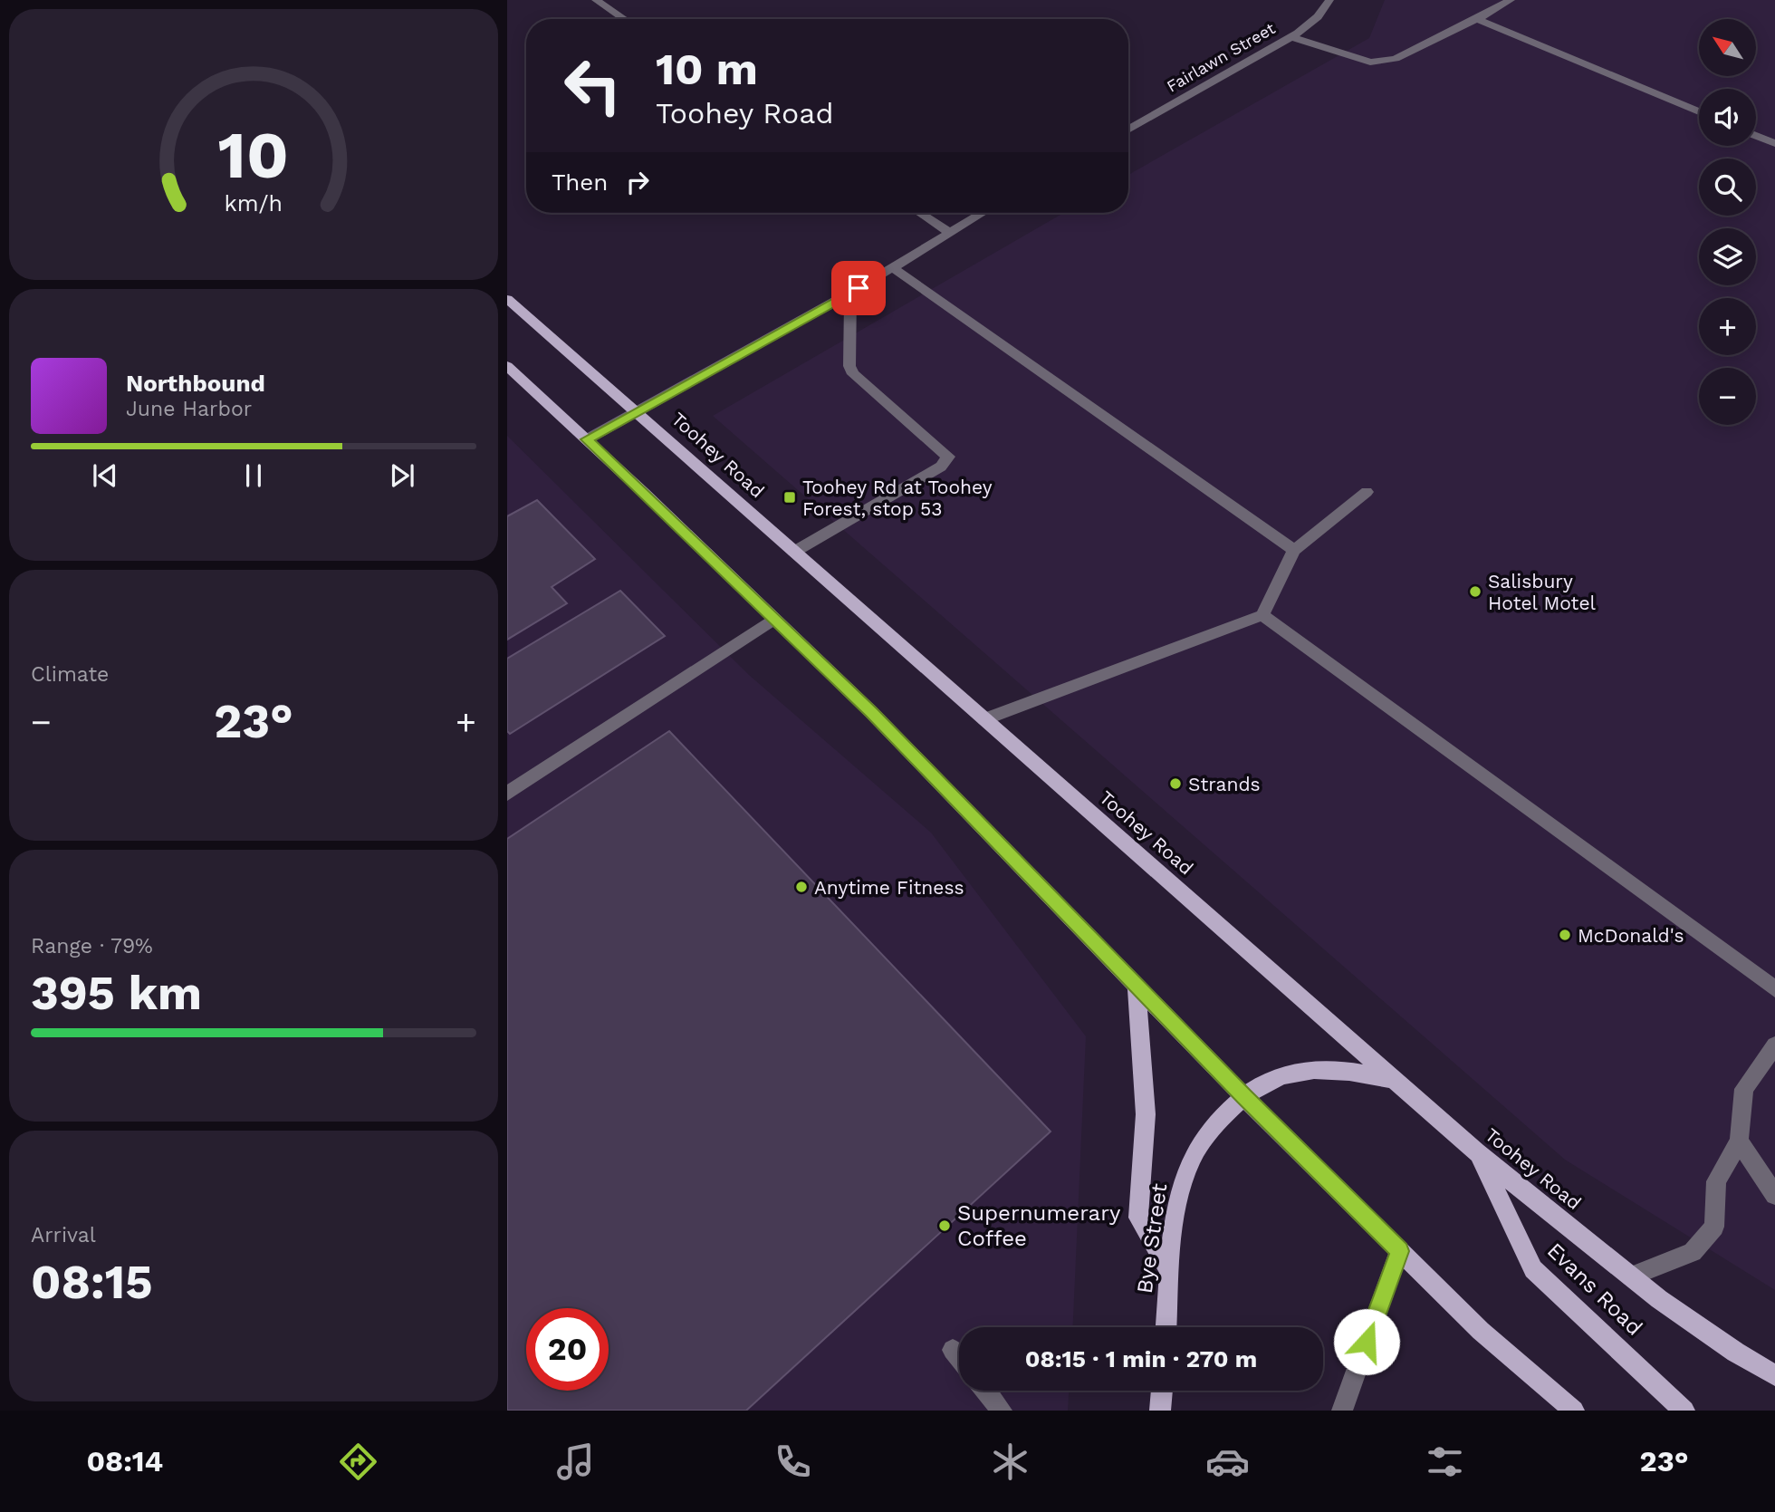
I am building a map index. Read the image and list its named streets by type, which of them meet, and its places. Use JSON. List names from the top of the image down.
{
  "streets": {
    "main road": ["Toohey Road", "Bye Street", "Evans Road"],
    "street": ["Fairlawn Street"]
  },
  "crossings": [
    ["Toohey Road", "Bye Street"],
    ["Toohey Road", "Evans Road"]
  ],
  "places": {
    "transit": ["Toohey Rd at Toohey Forest, stop 53"],
    "other": [
      "Salisbury Hotel Motel",
      "Strands",
      "Anytime Fitness",
      "McDonald's",
      "Supernumerary Coffee"
    ]
  },
  "north": "top left",
  "page": {
    "map_buttons": ["+", "−"],
    "turn": ["10 m", "Toohey Road"],
    "then": "Then",
    "song": ["Northbound", "June Harbor"],
    "tile": [
      "Climate",
      ["Range · 79%", "395 km"],
      ["Arrival", "08:15"]
    ],
    "heat": ["−", "23°", "+"],
    "limit": "20",
    "trip": "08:15 · 1 min · 270 m",
    "tabs": ["08:14", "23°"],
    "gauge": ["10", "km/h"]
  }
}
